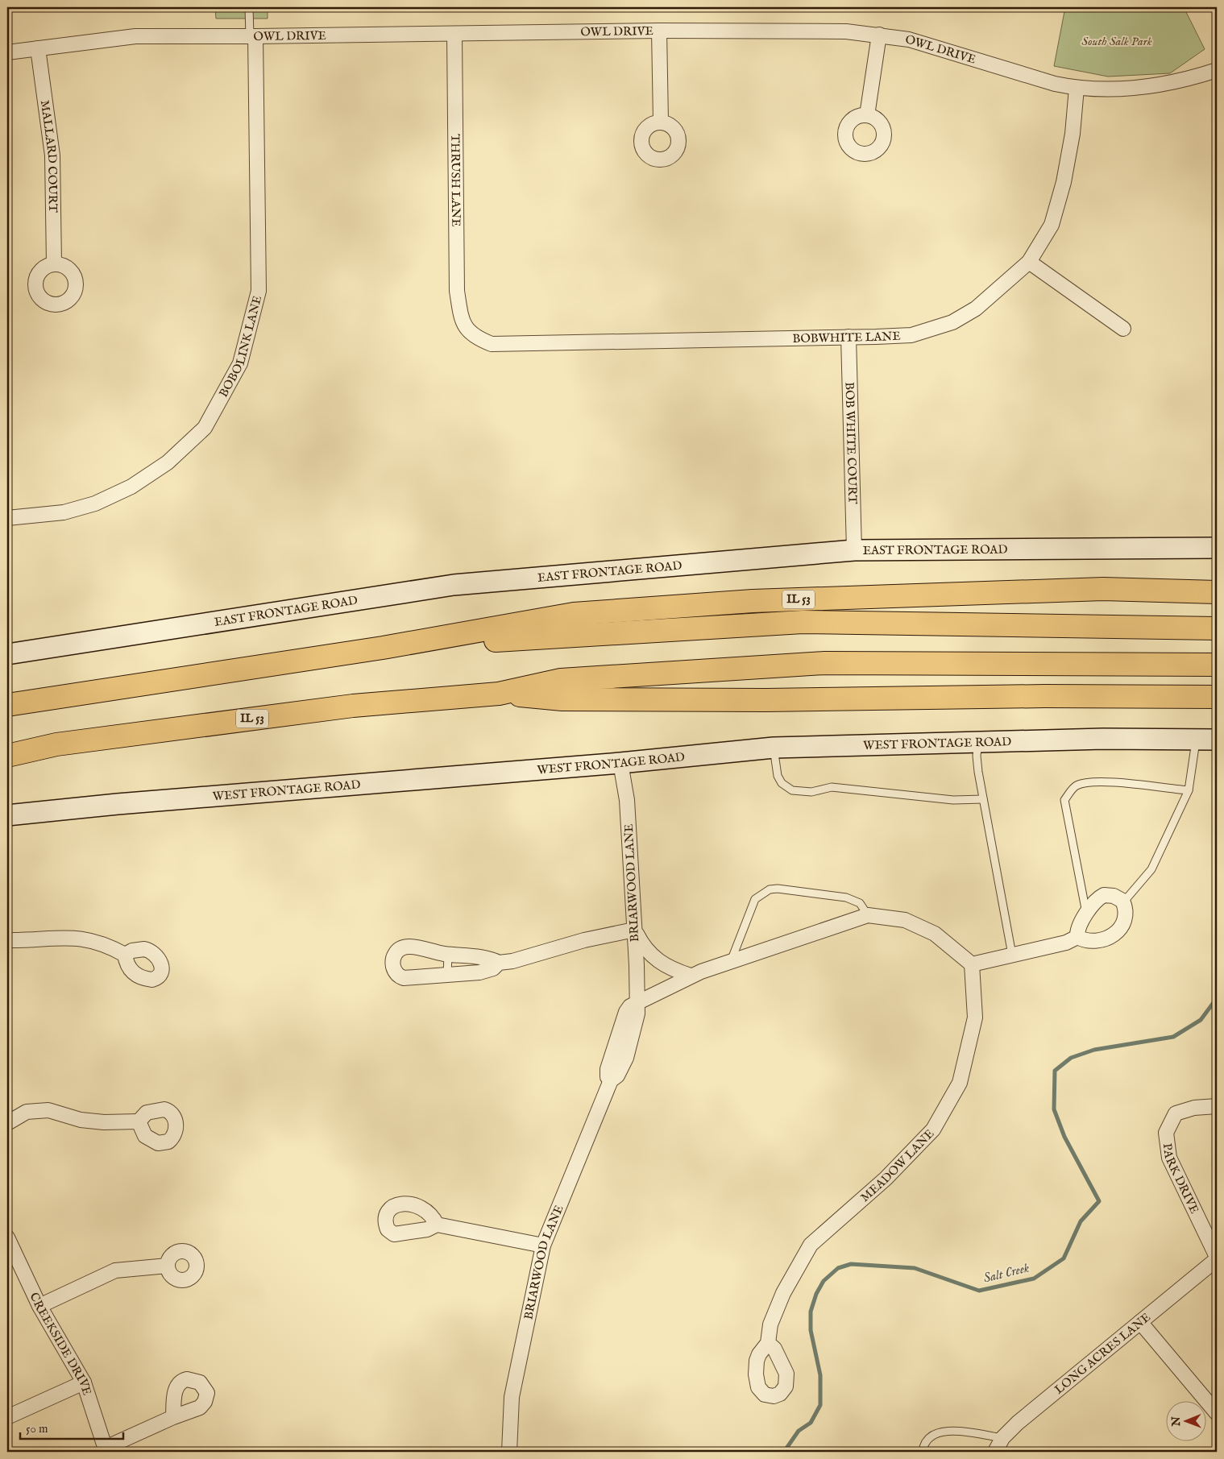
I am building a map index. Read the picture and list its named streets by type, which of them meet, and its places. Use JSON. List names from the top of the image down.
{
  "streets": {
    "highway": ["IL 53"],
    "street": [
      "OWL DRIVE",
      "MALLARD COURT",
      "THRUSH LANE",
      "BOBWHITE LANE",
      "BOBOLINK LANE",
      "BOB WHITE COURT",
      "EAST FRONTAGE ROAD",
      "WEST FRONTAGE ROAD",
      "BRIARWOOD LANE",
      "MEADOW LANE",
      "PARK DRIVE",
      "CREEKSIDE DRIVE",
      "LONG ACRES LANE"
    ]
  },
  "crossings": [
    ["OWL DRIVE", "MALLARD COURT"],
    ["OWL DRIVE", "THRUSH LANE"],
    ["OWL DRIVE", "BOBWHITE LANE"],
    ["OWL DRIVE", "BOBOLINK LANE"],
    ["THRUSH LANE", "BOBWHITE LANE"],
    ["BOBWHITE LANE", "BOB WHITE COURT"],
    ["BOB WHITE COURT", "EAST FRONTAGE ROAD"],
    ["WEST FRONTAGE ROAD", "BRIARWOOD LANE"],
    ["PARK DRIVE", "LONG ACRES LANE"]
  ],
  "water": ["Salt Creek"],
  "parks": ["South Salk Park"],
  "scale_bar": "50 m",
  "north": "left"
}
